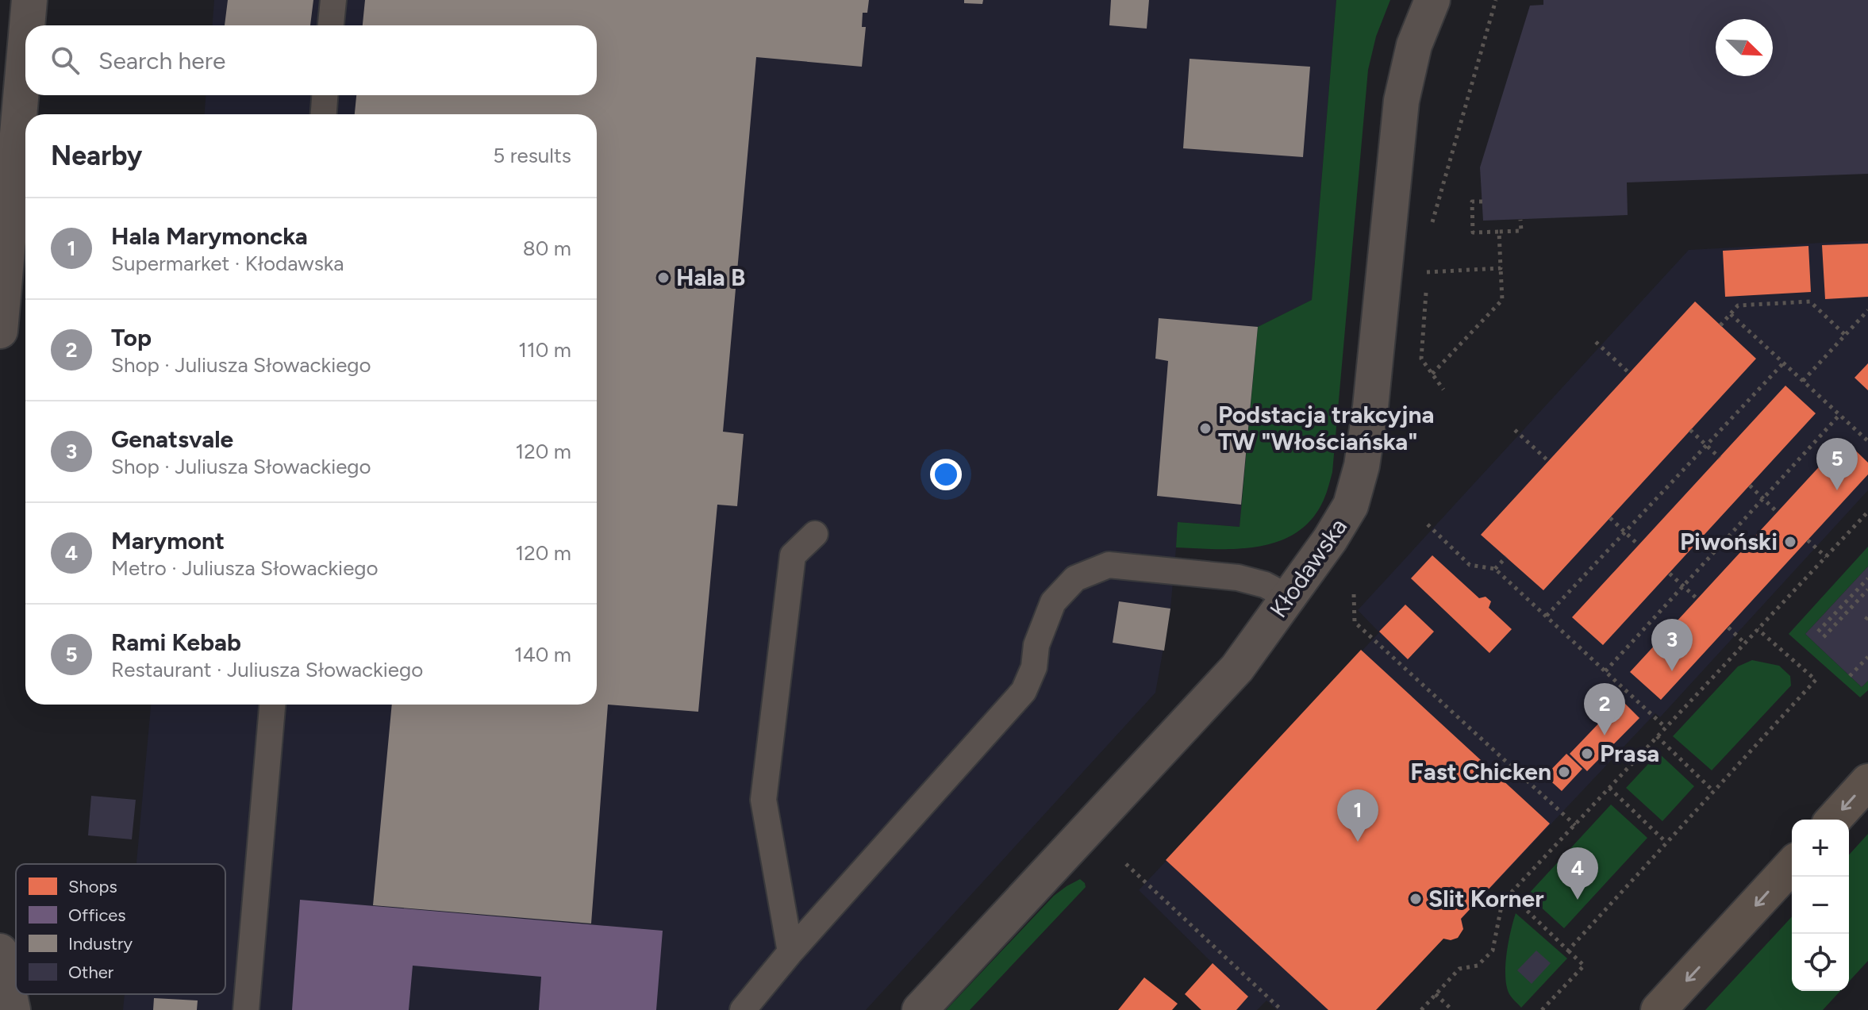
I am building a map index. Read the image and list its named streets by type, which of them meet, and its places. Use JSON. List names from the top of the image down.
{
  "streets": {
    "street": ["Kłodawska"]
  },
  "places": [
    "Hala B",
    "Podstacja trakcyjna TW \"Włościańska\"",
    "Piwoński",
    "Prasa",
    "Fast Chicken",
    "Slit Korner"
  ],
  "legend": [
    "Shops",
    "Offices",
    "Industry",
    "Other"
  ],
  "north": "bottom right",
  "page": {
    "search": "Search here",
    "heading": ["Nearby", "5 results"],
    "list": [
      {
        "mark": "1",
        "name": "Hala Marymoncka",
        "note": "Supermarket · Kłodawska",
        "value": "80 m"
      },
      {
        "mark": "2",
        "name": "Top",
        "note": "Shop · Juliusza Słowackiego",
        "value": "110 m"
      },
      {
        "mark": "3",
        "name": "Genatsvale",
        "note": "Shop · Juliusza Słowackiego",
        "value": "120 m"
      },
      {
        "mark": "4",
        "name": "Marymont",
        "note": "Metro · Juliusza Słowackiego",
        "value": "120 m"
      },
      {
        "mark": "5",
        "name": "Rami Kebab",
        "note": "Restaurant · Juliusza Słowackiego",
        "value": "140 m"
      }
    ],
    "pins": [
      "5",
      "3",
      "2",
      "1",
      "4"
    ],
    "map_buttons": ["+", "−"]
  }
}
